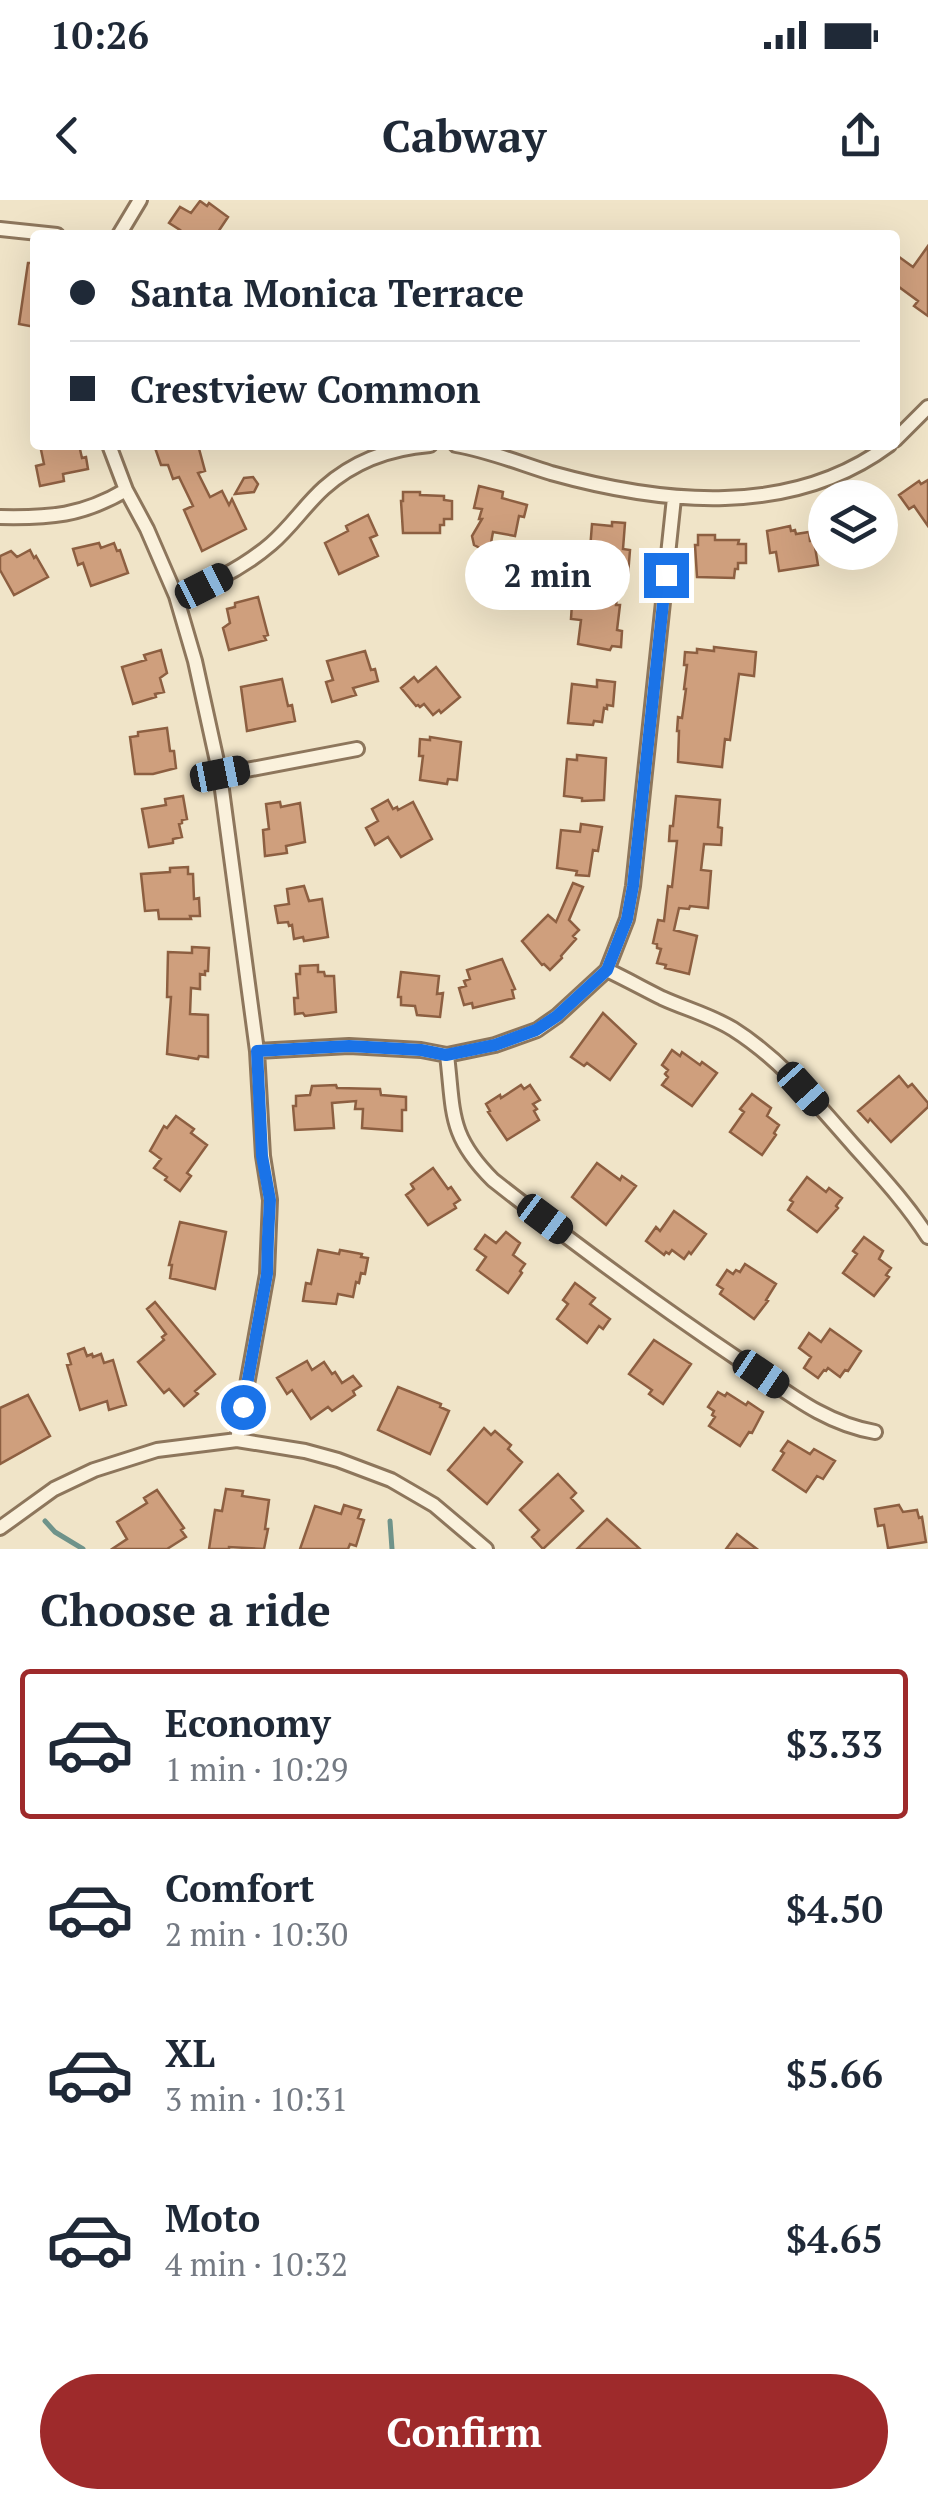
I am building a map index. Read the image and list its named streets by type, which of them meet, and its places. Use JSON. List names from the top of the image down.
{
  "page": {
    "status": "10:26",
    "header": "Cabway",
    "banner": ["Santa Monica Terrace", "Crestview Common"],
    "bubble": "2 min",
    "heading": "Choose a ride",
    "list": [
      {
        "name": "Economy",
        "note": "1 min · 10:29",
        "value": "$3.33"
      },
      {
        "name": "Comfort",
        "note": "2 min · 10:30",
        "value": "$4.50"
      },
      {
        "name": "XL",
        "note": "3 min · 10:31",
        "value": "$5.66"
      },
      {
        "name": "Moto",
        "note": "4 min · 10:32",
        "value": "$4.65"
      }
    ],
    "buttons": "Confirm"
  }
}
